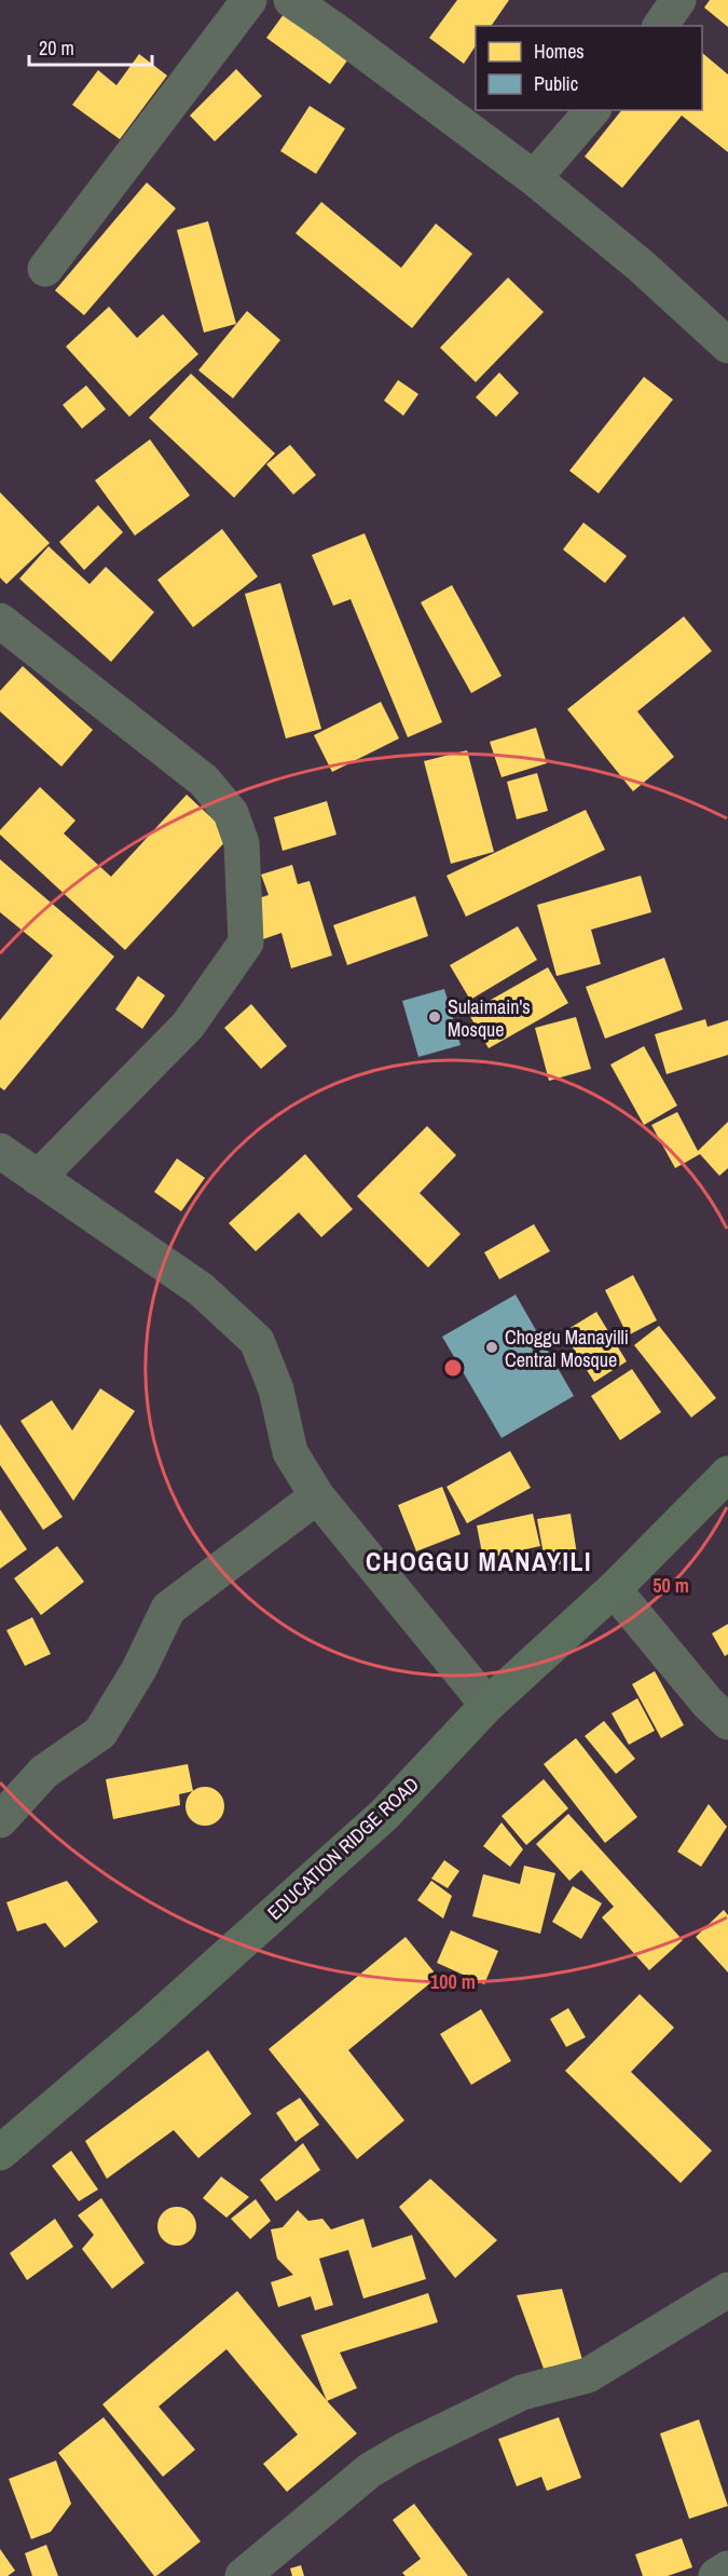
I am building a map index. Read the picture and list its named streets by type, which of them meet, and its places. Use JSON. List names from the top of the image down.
{
  "streets": {
    "main road": ["EDUCATION RIDGE ROAD"]
  },
  "districts": ["CHOGGU MANAYILI"],
  "places": ["Sulaimain's Mosque", "Choggu Manayilli Central Mosque"],
  "legend": ["Homes", "Public"],
  "scale_bar": "20 m",
  "rings": ["50 m", "100 m"]
}
